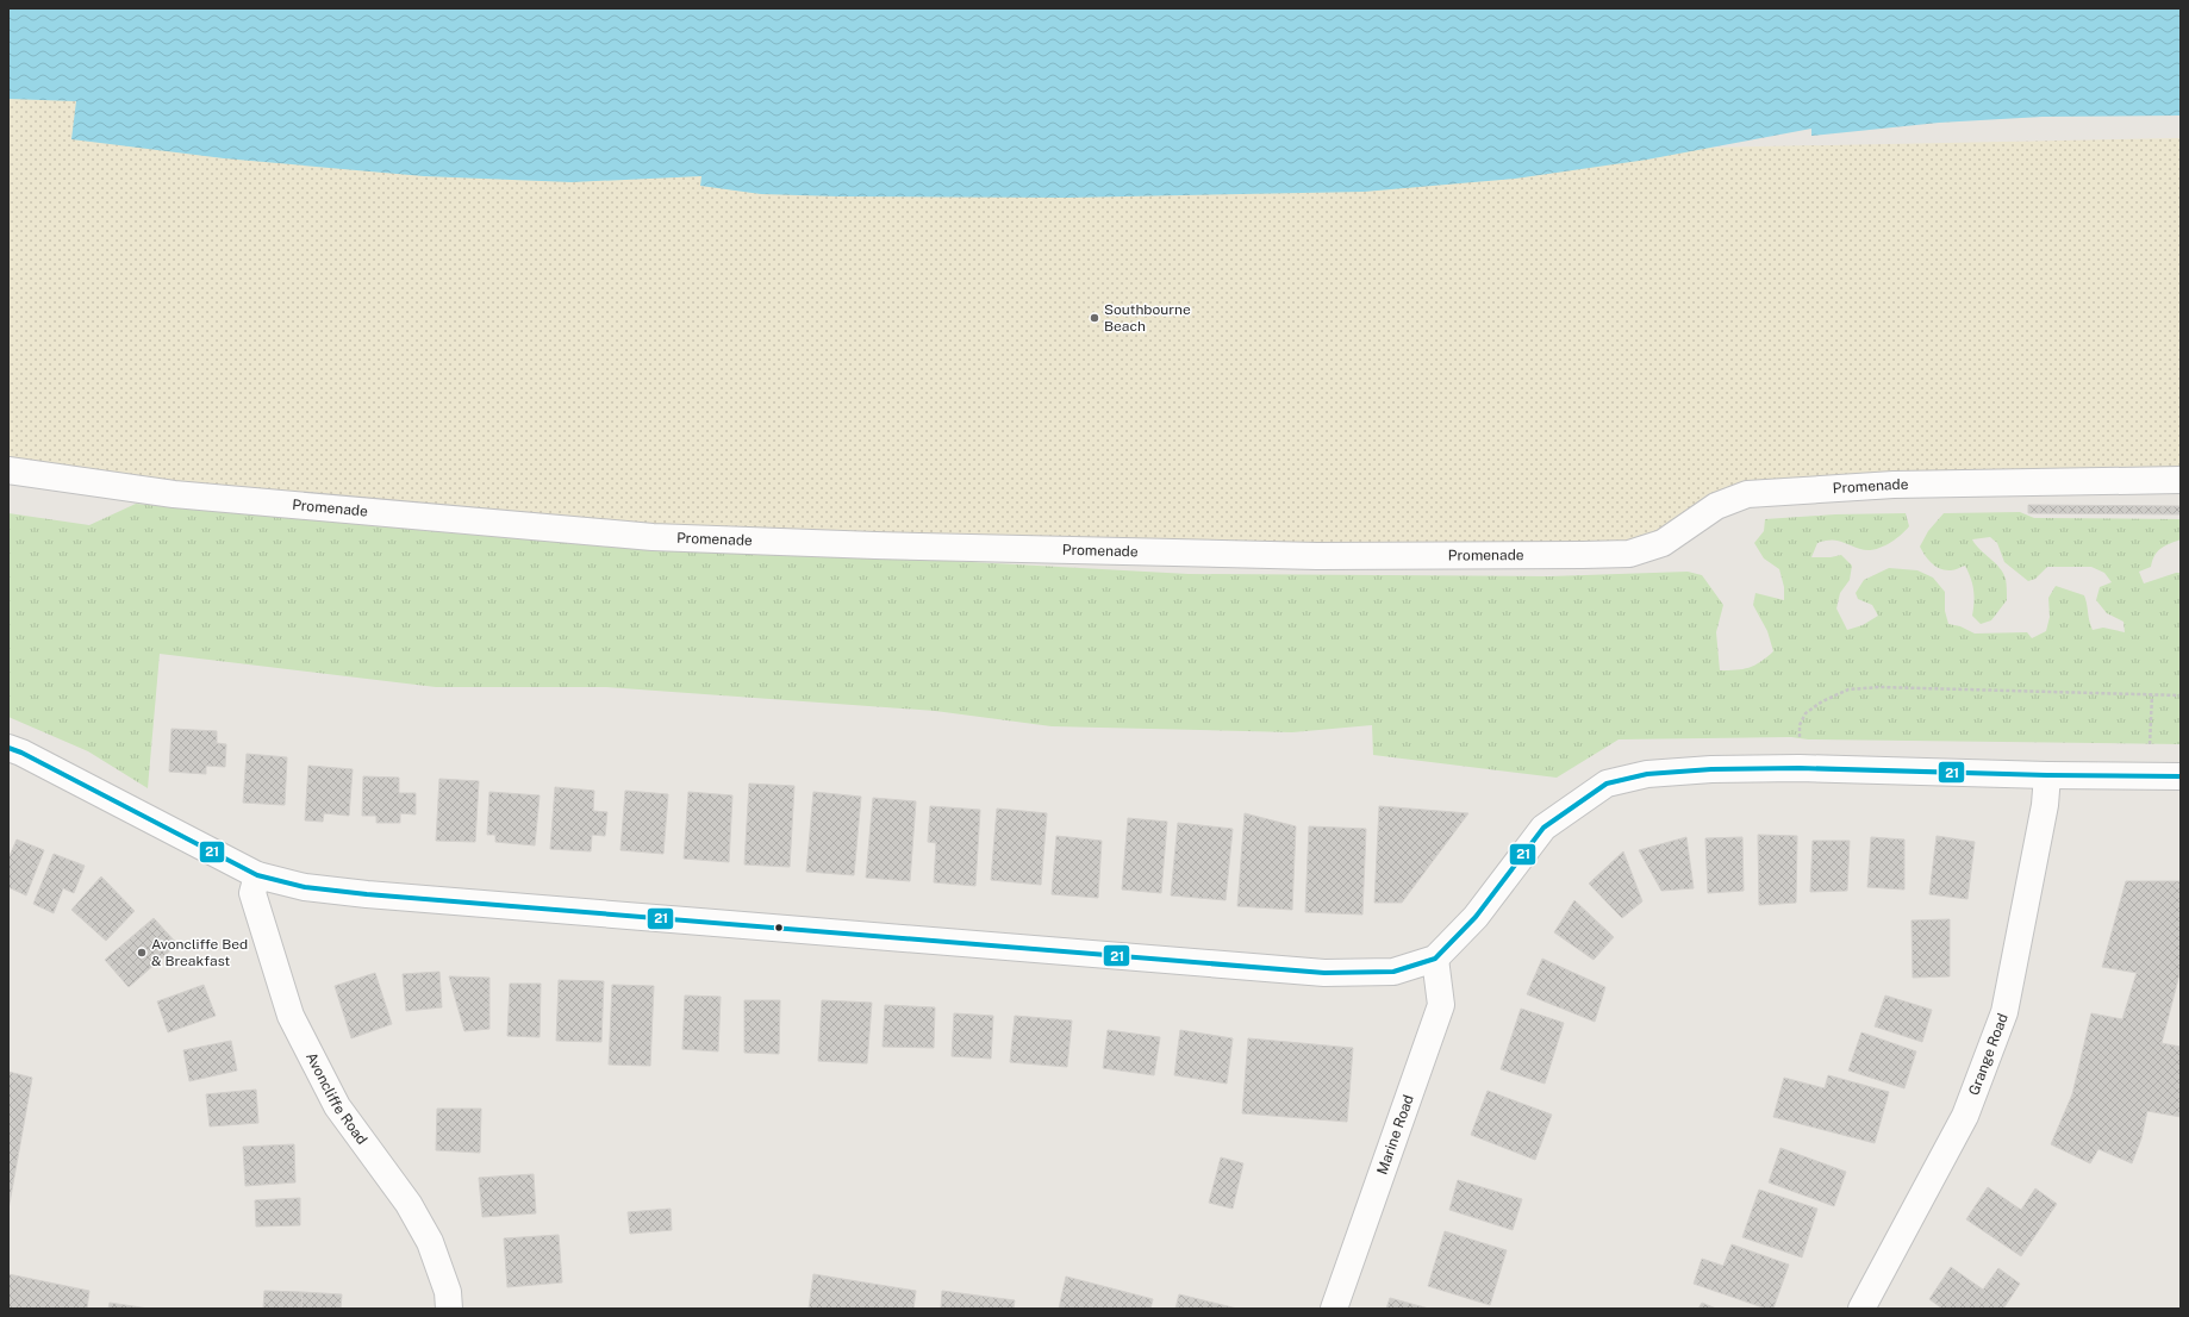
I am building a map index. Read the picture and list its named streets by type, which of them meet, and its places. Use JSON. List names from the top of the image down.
{
  "streets": {
    "street": [
      "Promenade",
      "Grange Road",
      "Avoncliffe Road",
      "Marine Road"
    ]
  },
  "places": ["Southbourne Beach", "Avoncliffe Bed & Breakfast"],
  "lines": ["transit line 21"]
}
